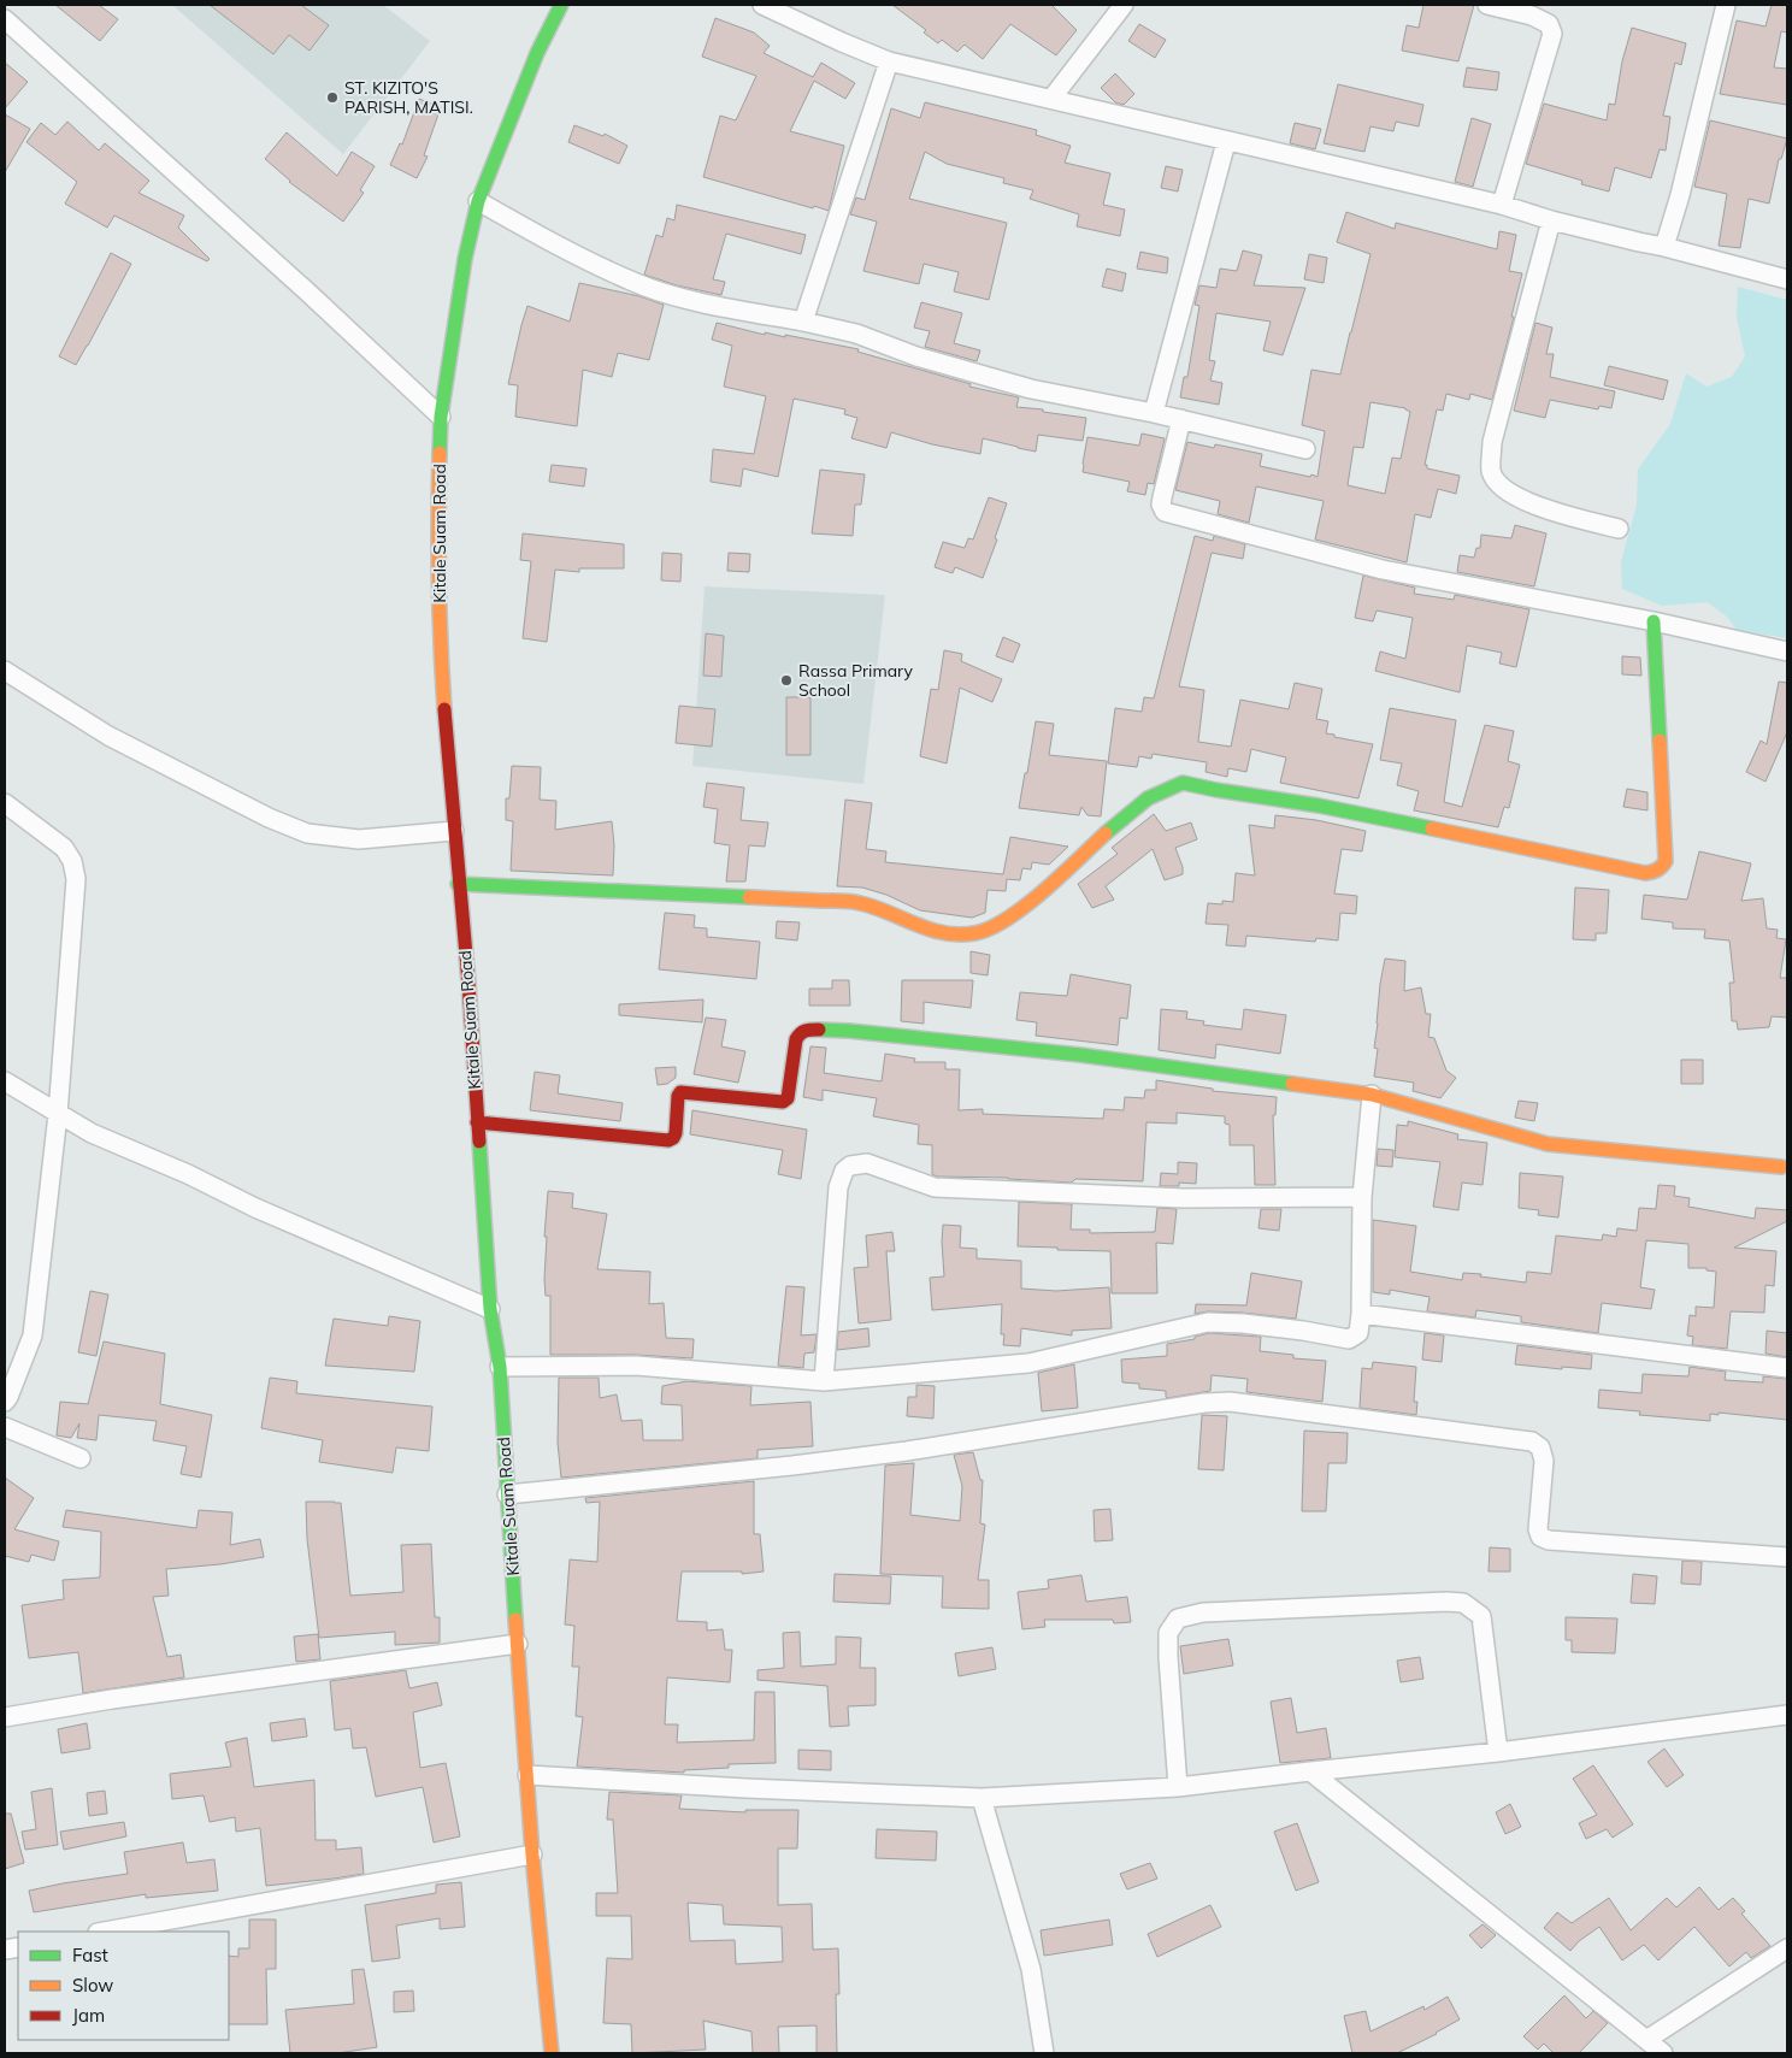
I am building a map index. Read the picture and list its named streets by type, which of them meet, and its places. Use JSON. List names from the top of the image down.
{
  "streets": {
    "main road": ["Kitale Suam Road"]
  },
  "places": ["ST. KIZITO'S PARISH, MATISI.", "Rassa Primary School"],
  "legend": ["Fast", "Slow", "Jam"]
}
